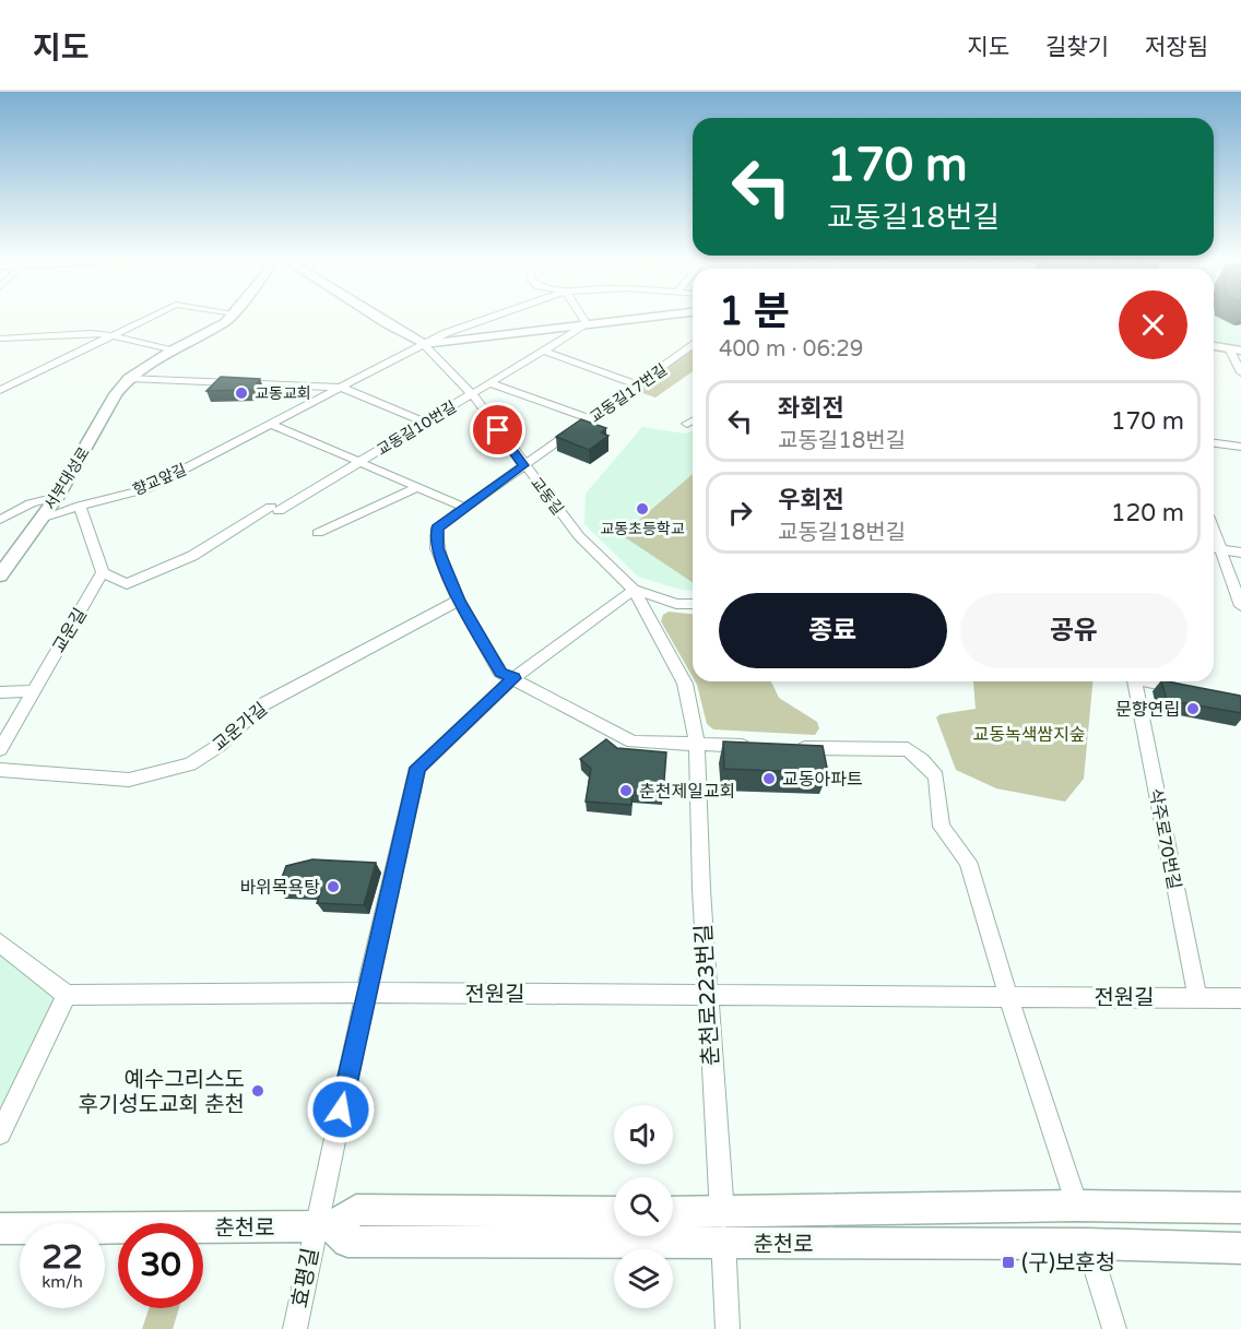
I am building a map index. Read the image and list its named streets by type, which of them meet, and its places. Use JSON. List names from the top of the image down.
{
  "streets": {
    "street": [
      "교동길17번길",
      "교동길10번길",
      "서부대성로",
      "향교앞길",
      "교동길",
      "교운길",
      "교운가길",
      "삭주로70번길",
      "전원길",
      "춘천로223번길",
      "춘천로",
      "효평길"
    ]
  },
  "crossings": [
    ["교동길17번길", "교동길10번길"],
    ["교동길17번길", "교동길"],
    ["교동길17번길", "교운가길"],
    ["교동길10번길", "교동길"],
    ["교동길10번길", "교운길"],
    ["서부대성로", "향교앞길"],
    ["향교앞길", "교동길"],
    ["교동길", "춘천로223번길"],
    ["교동길", "효평길"],
    ["삭주로70번길", "전원길"],
    ["전원길", "춘천로223번길"],
    ["전원길", "효평길"],
    ["춘천로223번길", "춘천로"],
    ["춘천로223번길", "효평길"],
    ["춘천로", "효평길"]
  ],
  "parks": ["교동녹색쌈지숲"],
  "places": {
    "other": [
      "교동교회",
      "교동초등학교",
      "문향연립",
      "교동아파트",
      "춘천제일교회",
      "바위목욕탕",
      "예수그리스도 후기성도교회 춘천"
    ],
    "transit": ["(구)보훈청"]
  },
  "page": {
    "header": "지도",
    "nav": ["지도", "길찾기", "저장됨"],
    "turn": ["170 m", "교동길18번길"],
    "heading": ["1 분", "400 m · 06:29"],
    "list": [
      {
        "name": "좌회전",
        "note": "교동길18번길",
        "value": "170 m"
      },
      {
        "name": "우회전",
        "note": "교동길18번길",
        "value": "120 m"
      }
    ],
    "buttons": ["종료", "공유"],
    "speed": "22 km/h",
    "limit": "30"
  }
}
